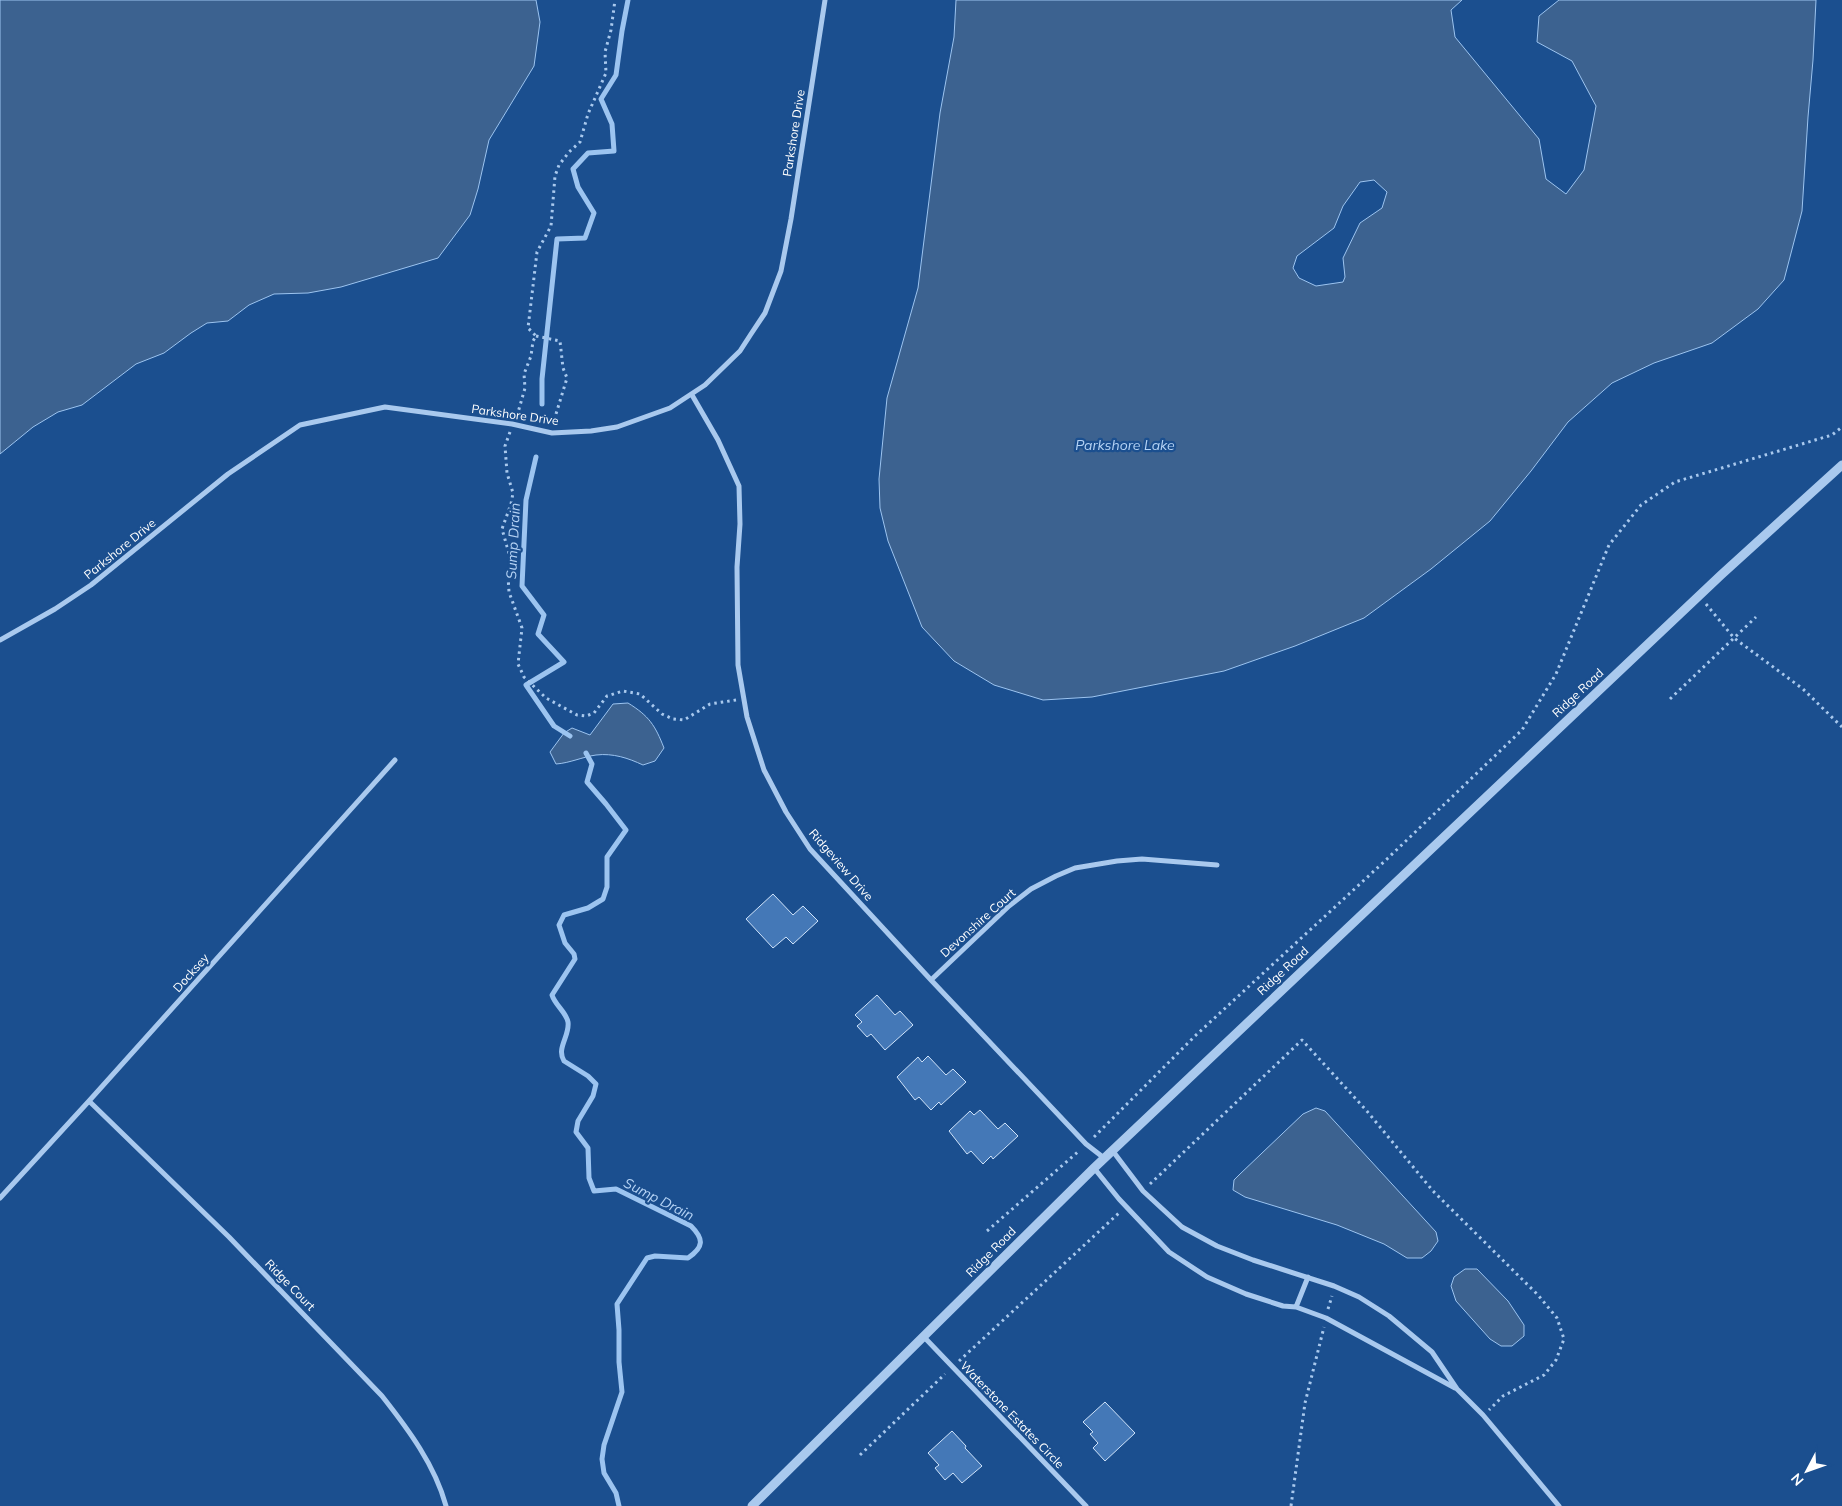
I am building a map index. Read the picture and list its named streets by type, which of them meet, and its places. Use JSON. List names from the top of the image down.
{
  "streets": {
    "street": [
      "Parkshore Drive",
      "Ridge Road",
      "Ridgeview Drive",
      "Devonshire Court",
      "Docksey",
      "Ridge Court",
      "Waterstone Estates Circle"
    ]
  },
  "crossings": [
    ["Parkshore Drive", "Ridgeview Drive"],
    ["Ridge Road", "Ridgeview Drive"],
    ["Ridge Road", "Waterstone Estates Circle"],
    ["Ridgeview Drive", "Devonshire Court"],
    ["Docksey", "Ridge Court"]
  ],
  "water": ["Parkshore Lake", "Sump Drain"],
  "north": "bottom left"
}
